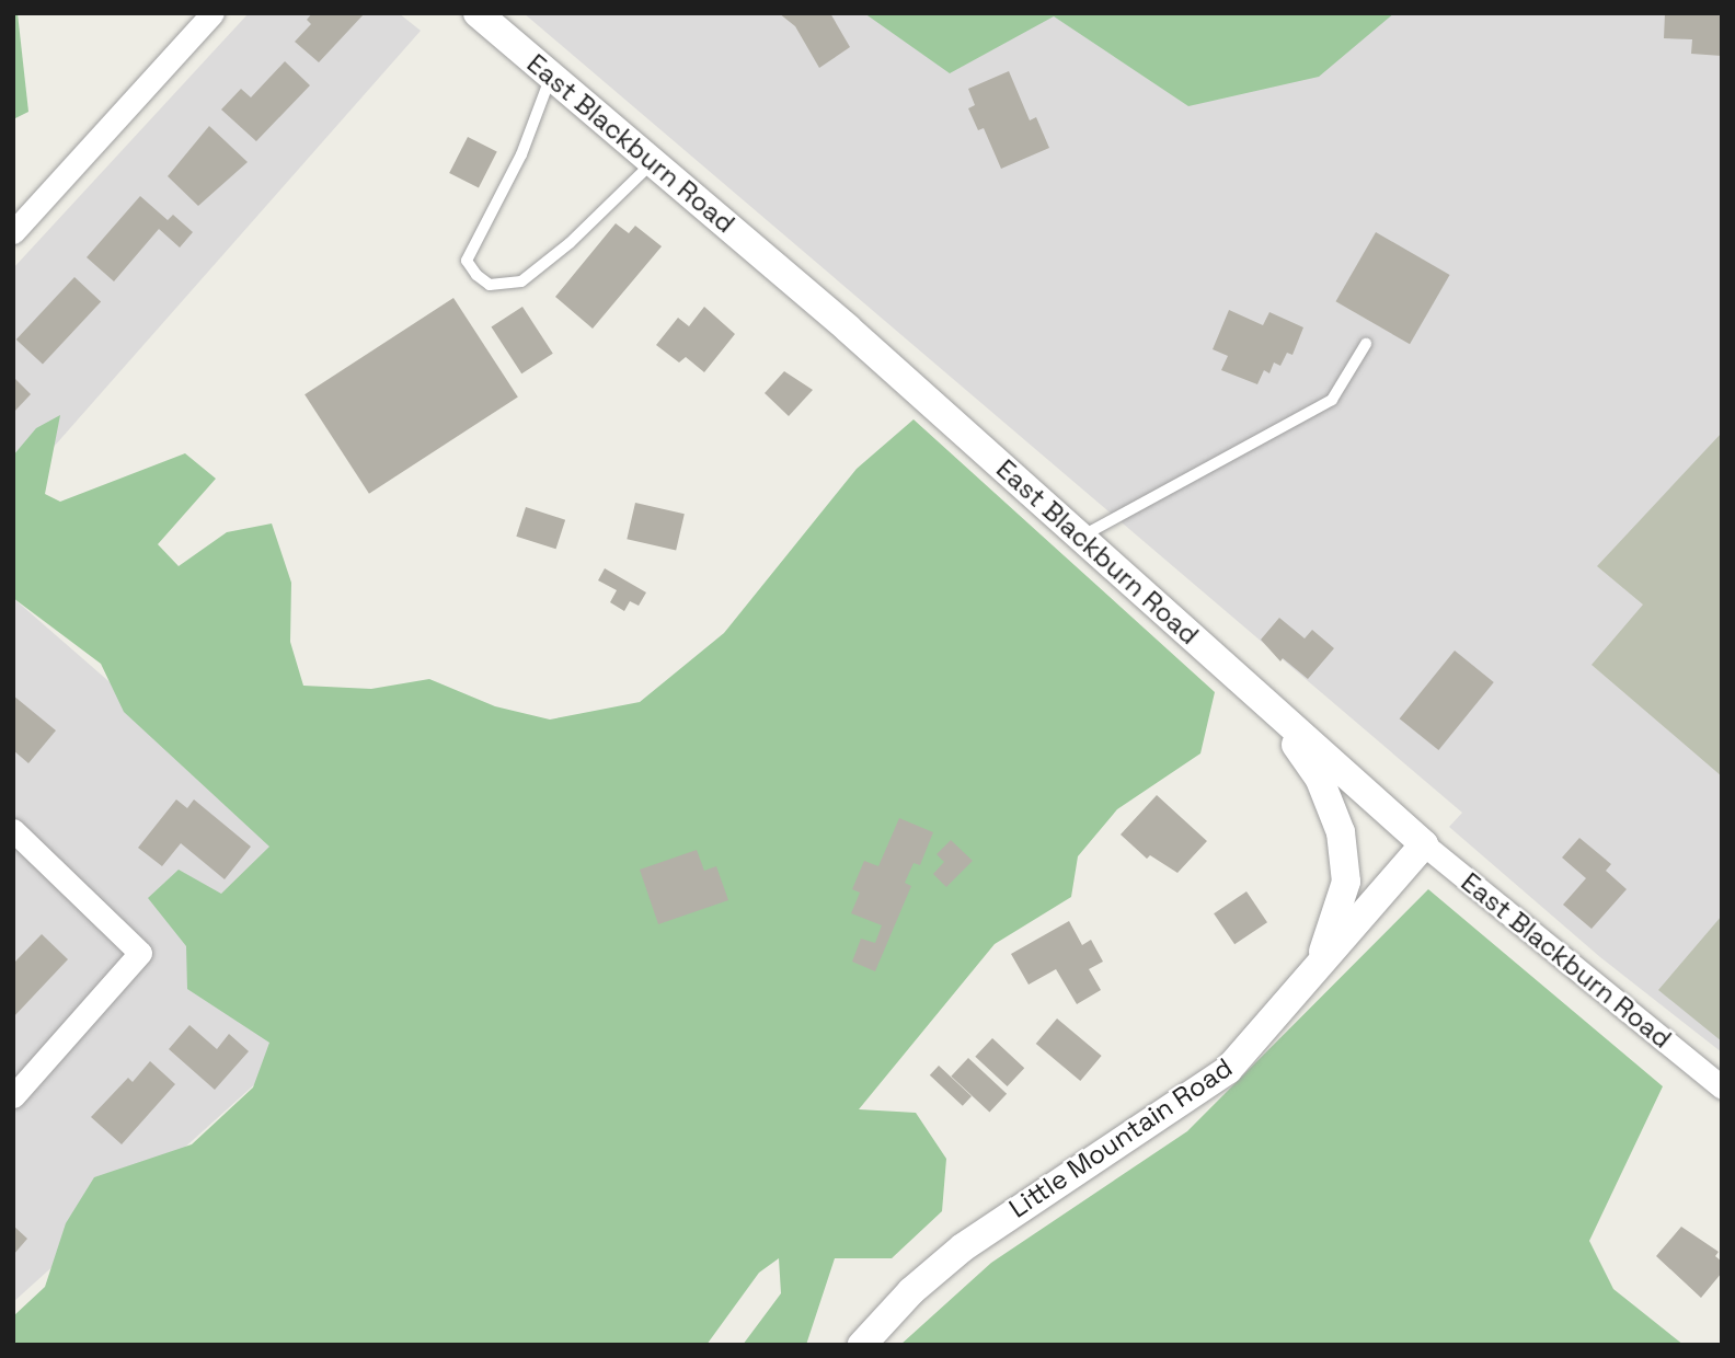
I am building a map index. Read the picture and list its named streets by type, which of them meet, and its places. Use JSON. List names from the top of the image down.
{
  "streets": {
    "street": ["East Blackburn Road", "Little Mountain Road"]
  },
  "crossings": [
    ["East Blackburn Road", "Little Mountain Road"]
  ]
}
